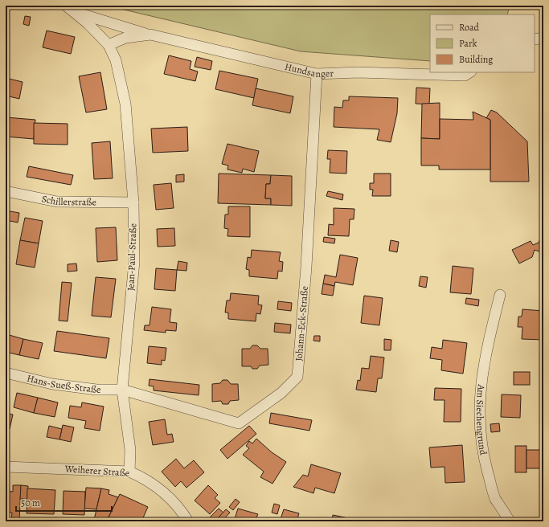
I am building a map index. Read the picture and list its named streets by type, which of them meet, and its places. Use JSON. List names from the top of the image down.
{
  "streets": {
    "street": [
      "Hundsanger",
      "Schillerstraße",
      "Jean-Paul-Straße",
      "Johann-Eck-Straße",
      "Hans-Sueß-Straße",
      "Am Siechengrund",
      "Weiherer Straße"
    ]
  },
  "crossings": [
    ["Hundsanger", "Jean-Paul-Straße"],
    ["Hundsanger", "Johann-Eck-Straße"],
    ["Schillerstraße", "Jean-Paul-Straße"],
    ["Jean-Paul-Straße", "Johann-Eck-Straße"],
    ["Jean-Paul-Straße", "Hans-Sueß-Straße"],
    ["Jean-Paul-Straße", "Weiherer Straße"],
    ["Johann-Eck-Straße", "Hans-Sueß-Straße"]
  ],
  "legend": ["Road", "Park", "Building"],
  "scale_bar": "50 m"
}
